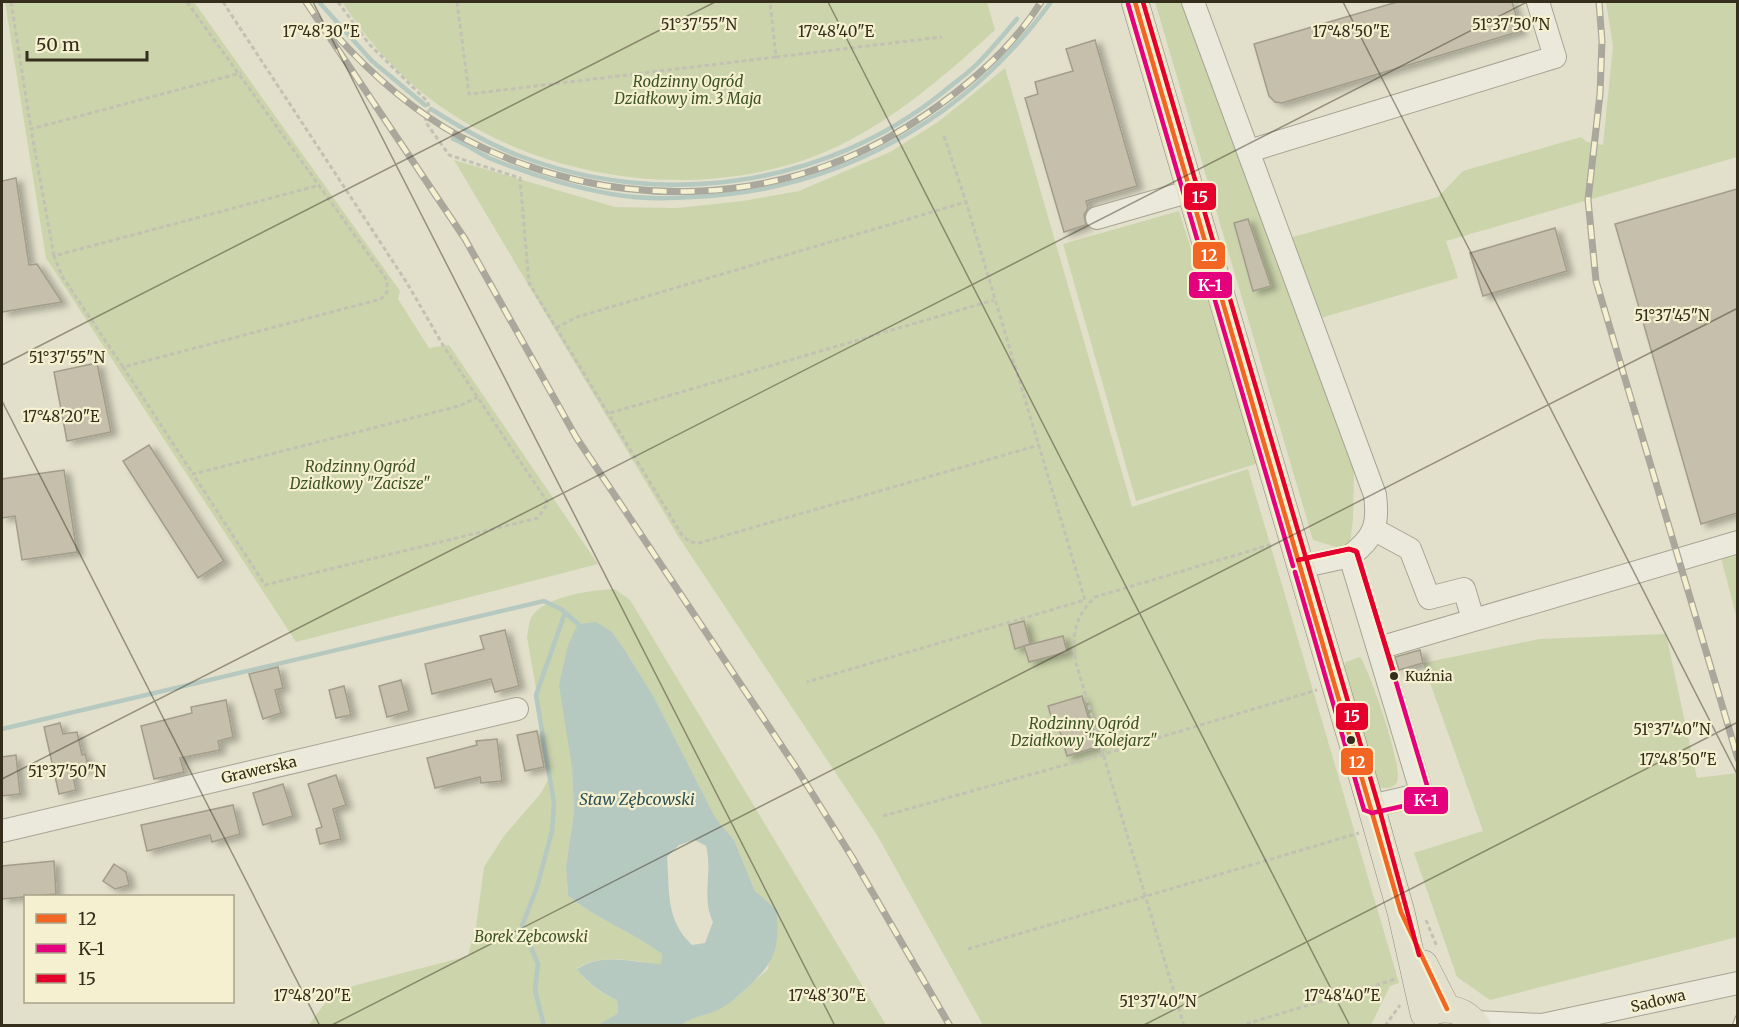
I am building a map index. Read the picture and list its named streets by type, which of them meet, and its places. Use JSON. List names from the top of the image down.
{
  "streets": {
    "street": ["Grawerska", "Sadowa"]
  },
  "water": ["Staw Zębcowski"],
  "parks": [
    "Rodzinny Ogród Działkowy im. 3 Maja",
    "Rodzinny Ogród Działkowy \"Zacisze\"",
    "Rodzinny Ogród Działkowy \"Kolejarz\"",
    "Borek Zębcowski"
  ],
  "places": ["Kuźnia"],
  "lines": ["transit line 12", "transit line 15", "transit line K-1"],
  "legend": ["12", "K-1", "15"],
  "scale_bar": "50 m",
  "coordinates": [
    "51°37'55\"N",
    "51°37'50\"N",
    "17°48'30\"E",
    "17°48'40\"E",
    "17°48'50\"E",
    "51°37'45\"N",
    "17°48'20\"E",
    "51°37'40\"N"
  ]
}
